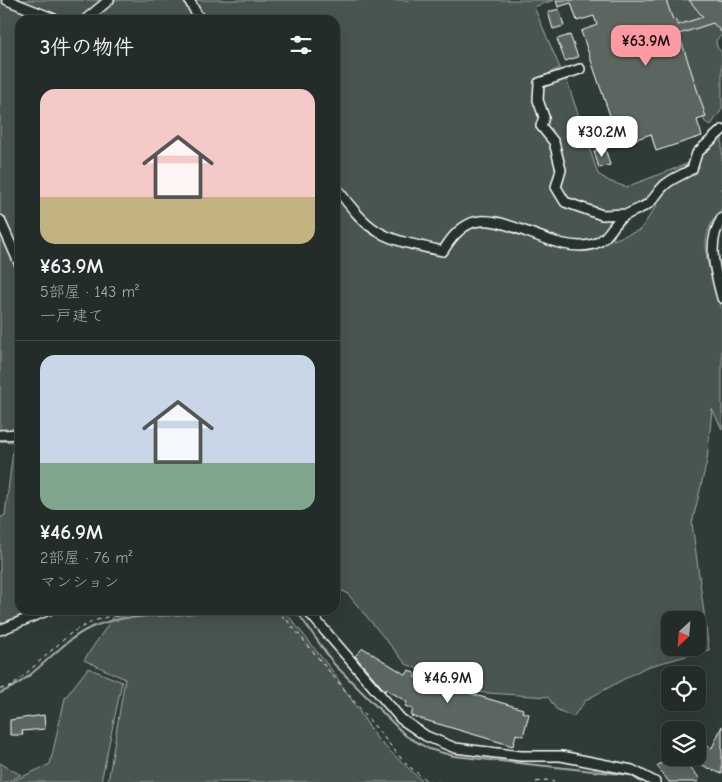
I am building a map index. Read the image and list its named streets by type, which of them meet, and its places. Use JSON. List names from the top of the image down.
{
  "north": "bottom left",
  "page": {
    "heading": "3件の物件",
    "price": ["¥63.9M", "¥30.2M", "¥46.9M"],
    "list": [
      {
        "name": "¥63.9M",
        "note": "5部屋 · 143 m² · 一戸建て"
      },
      {
        "name": "¥46.9M",
        "note": "2部屋 · 76 m² · マンション"
      }
    ]
  }
}
